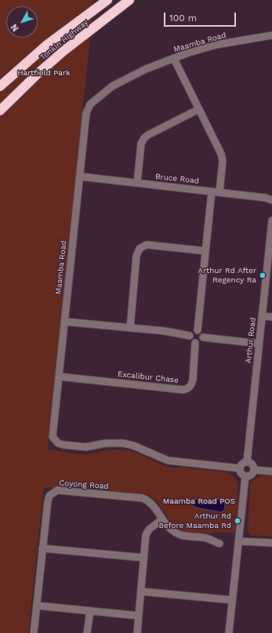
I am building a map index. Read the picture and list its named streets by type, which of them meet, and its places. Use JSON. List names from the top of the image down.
{
  "streets": {
    "highway": ["Tonkin Highway"],
    "street": [
      "Maamba Road",
      "Bruce Road",
      "Arthur Road",
      "Excalibur Chase",
      "Coyong Road"
    ]
  },
  "crossings": [
    ["Maamba Road", "Bruce Road"],
    ["Maamba Road", "Arthur Road"],
    ["Maamba Road", "Excalibur Chase"]
  ],
  "parks": ["Hartfield Park", "Maamba Road POS"],
  "places": ["Arthur Rd After Regency Ra", "Arthur Rd Before Maamba Rd"],
  "scale_bar": "100 m",
  "north": "bottom left"
}
